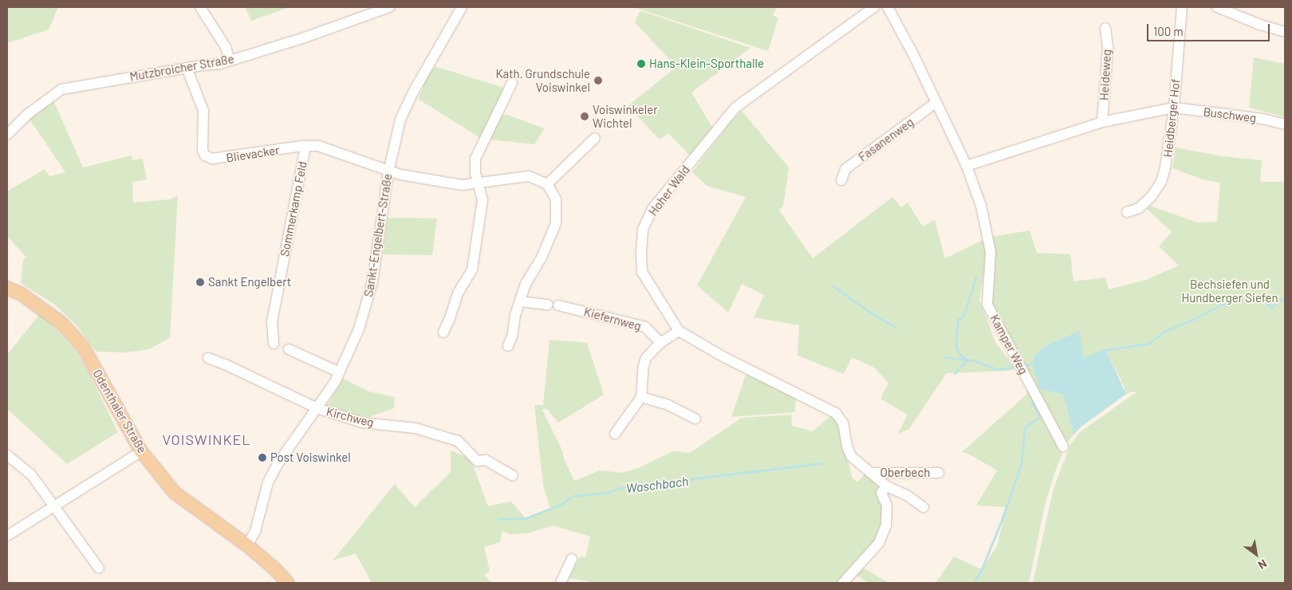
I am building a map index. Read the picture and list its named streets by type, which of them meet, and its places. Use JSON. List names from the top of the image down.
{
  "streets": {
    "main road": ["Odenthaler Straße"],
    "street": [
      "Mutzbroicher Straße",
      "Heideweg",
      "Buschweg",
      "Heidberger Hof",
      "Fasanenweg",
      "Blievacker",
      "Hoher Wald",
      "Sommerkamp Feld",
      "Sankt-Engelbert-Straße",
      "Kiefernweg",
      "Kamper Weg",
      "Kirchweg",
      "Oberbech"
    ]
  },
  "crossings": [
    ["Mutzbroicher Straße", "Blievacker"],
    ["Buschweg", "Heidberger Hof"],
    ["Fasanenweg", "Kamper Weg"],
    ["Blievacker", "Sommerkamp Feld"],
    ["Blievacker", "Sankt-Engelbert-Straße"],
    ["Hoher Wald", "Oberbech"],
    ["Sankt-Engelbert-Straße", "Odenthaler Straße"],
    ["Sankt-Engelbert-Straße", "Kirchweg"]
  ],
  "districts": ["VOISWINKEL"],
  "water": ["Waschbach"],
  "parks": ["Bechsiefen und Hundberger Siefen"],
  "places": [
    "Hans-Klein-Sporthalle",
    "Kath. Grundschule Voiswinkel",
    "Voiswinkeler Wichtel",
    "Sankt Engelbert",
    "Post Voiswinkel"
  ],
  "scale_bar": "100 m",
  "north": "bottom right"
}
